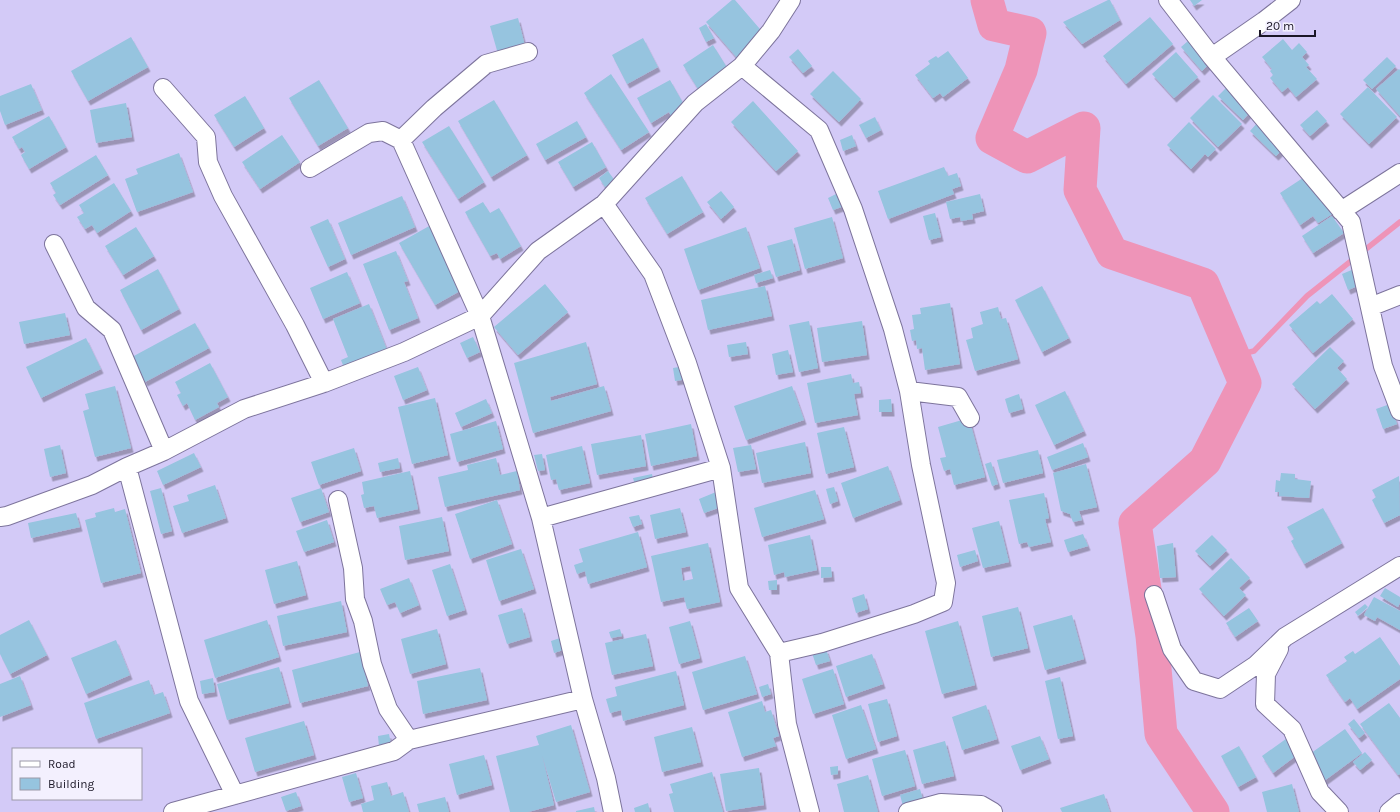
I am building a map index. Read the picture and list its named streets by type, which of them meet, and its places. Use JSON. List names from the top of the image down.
{
  "legend": ["Road", "Building"],
  "scale_bar": "20 m"
}
